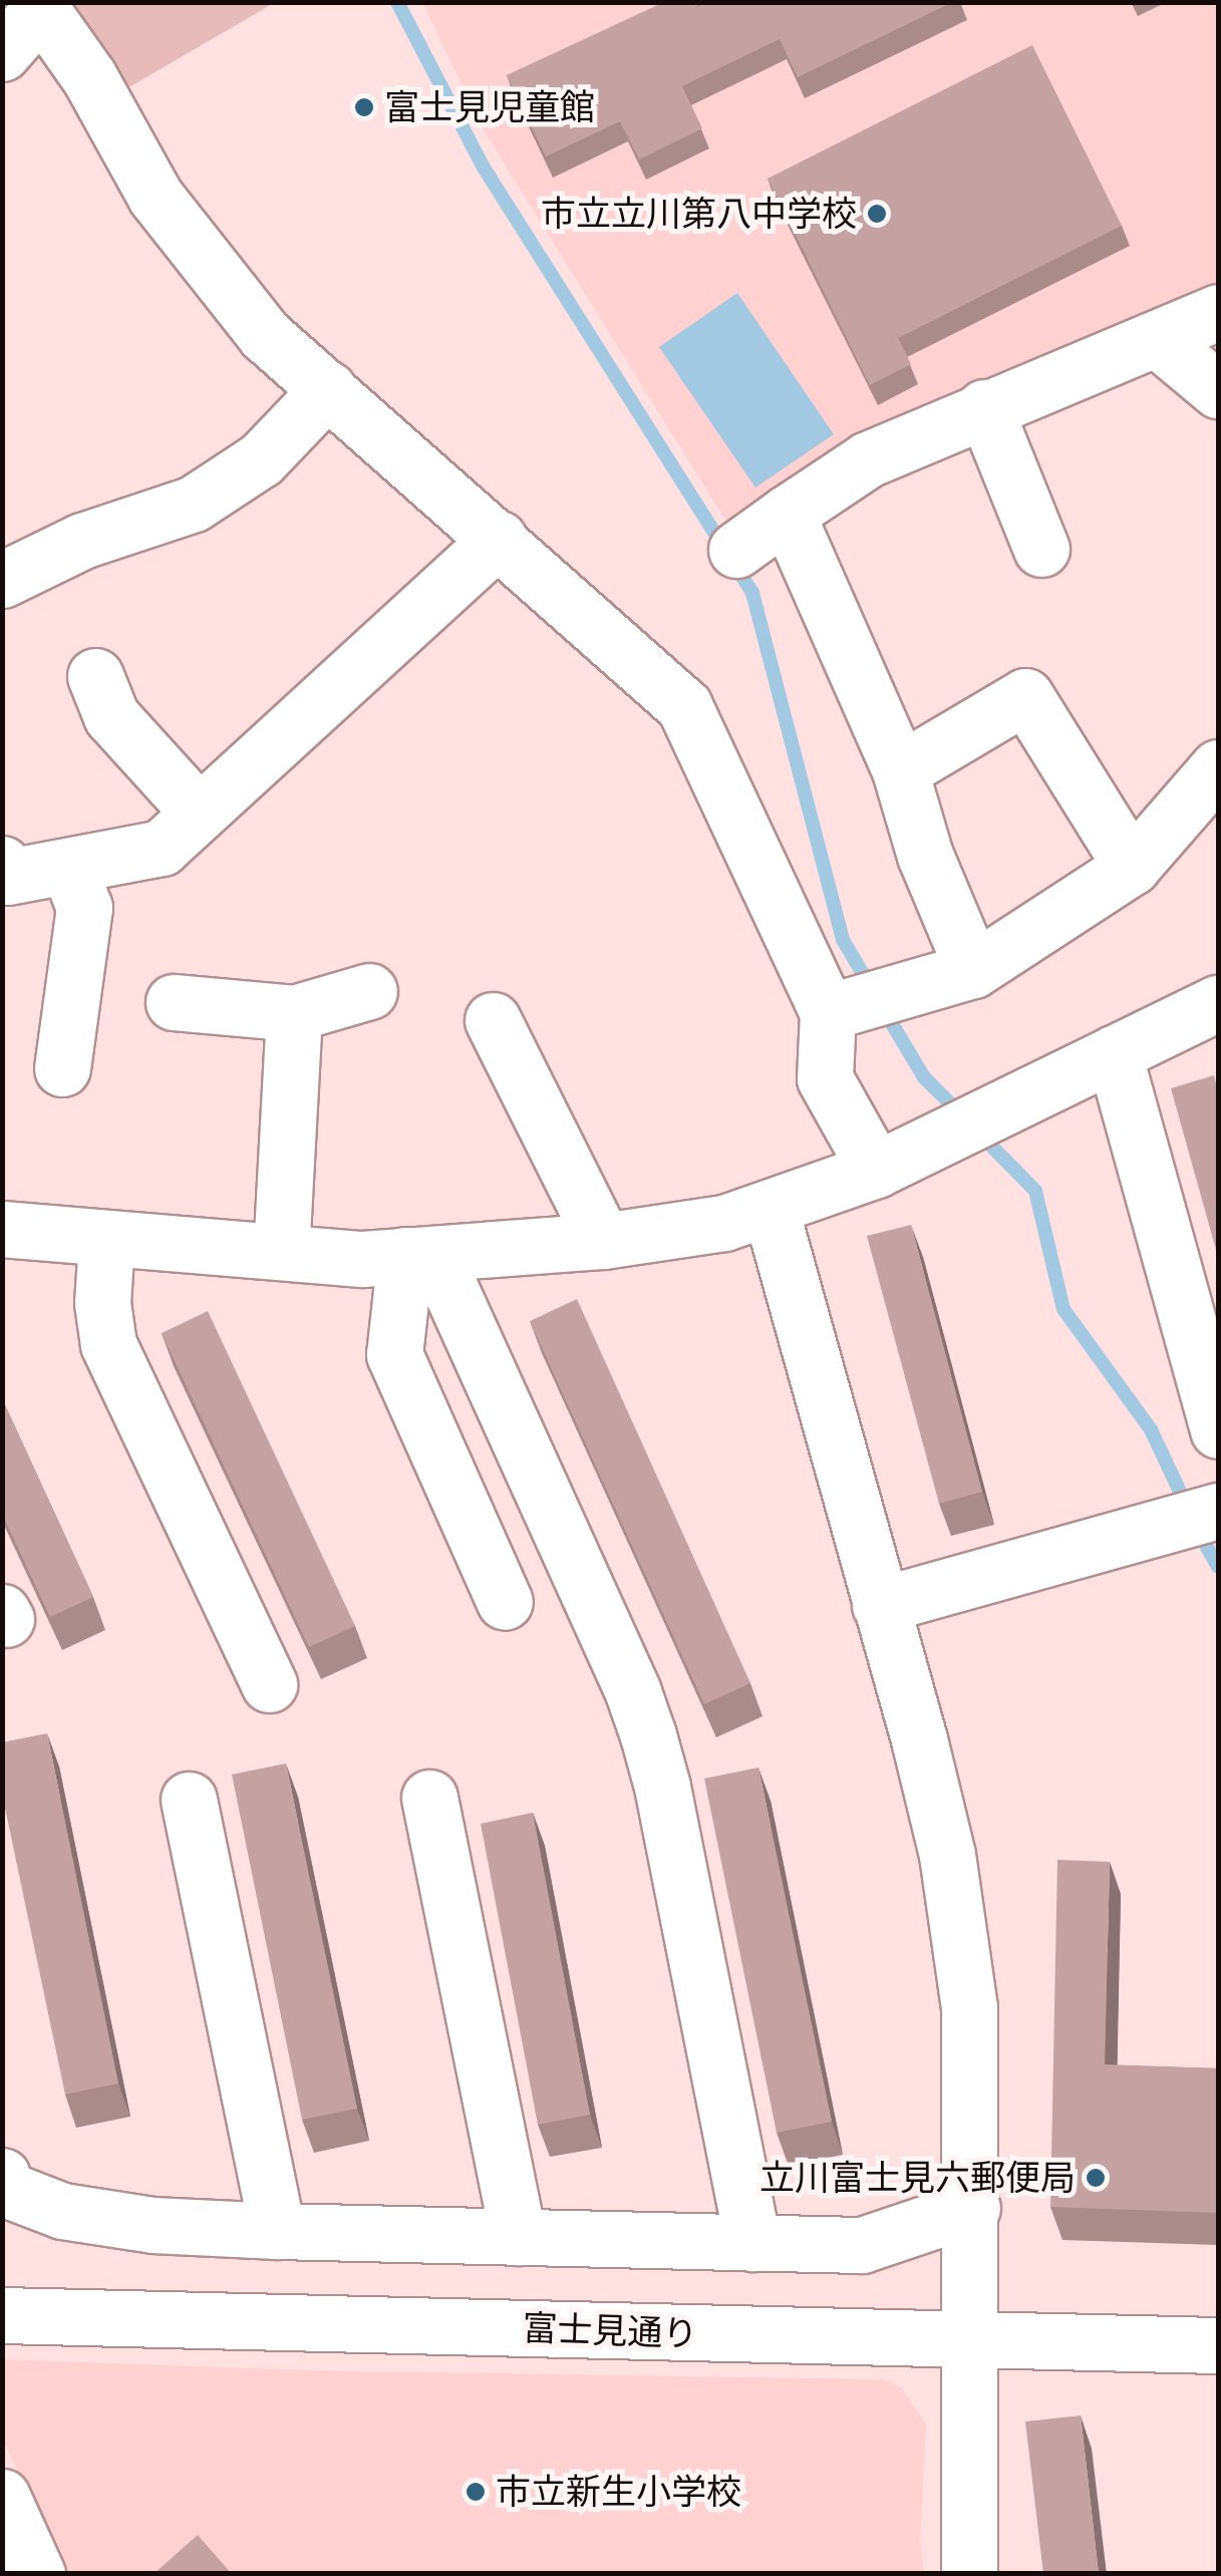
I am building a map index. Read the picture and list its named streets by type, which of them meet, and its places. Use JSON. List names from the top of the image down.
{
  "streets": {
    "street": ["富士見通り"]
  },
  "places": [
    "富士見児童館",
    "市立立川第八中学校",
    "立川富士見六郵便局",
    "市立新生小学校"
  ]
}
